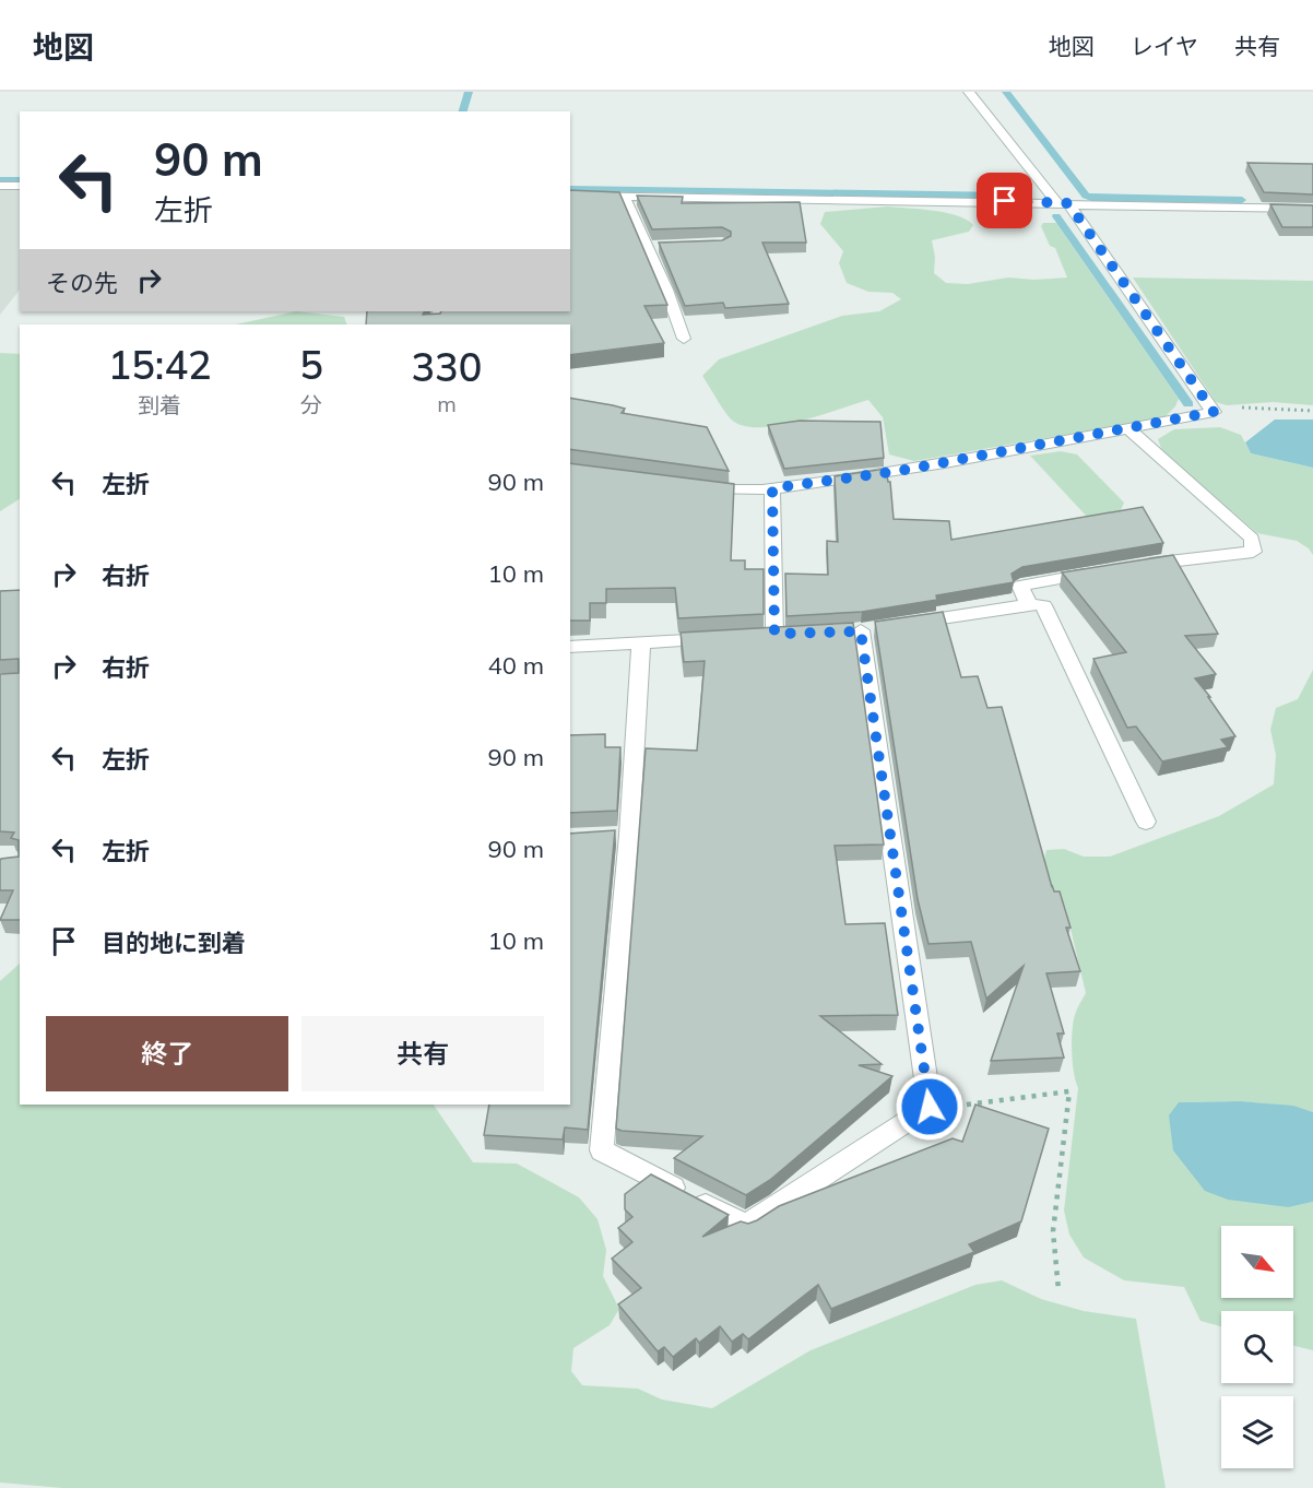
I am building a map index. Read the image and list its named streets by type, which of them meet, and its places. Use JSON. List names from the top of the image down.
{
  "north": "bottom right",
  "page": {
    "header": "地図",
    "nav": ["地図", "レイヤ", "共有"],
    "turn": ["90 m", "左折"],
    "then": "その先",
    "eta": [
      "15:42",
      "到着",
      "5",
      "分",
      "330",
      "m"
    ],
    "list": [
      {
        "name": "左折",
        "value": "90 m"
      },
      {
        "name": "右折",
        "value": "10 m"
      },
      {
        "name": "右折",
        "value": "40 m"
      },
      {
        "name": "左折",
        "value": "90 m"
      },
      {
        "name": "左折",
        "value": "90 m"
      },
      {
        "name": "目的地に到着",
        "value": "10 m"
      }
    ],
    "buttons": ["終了", "共有"]
  }
}
